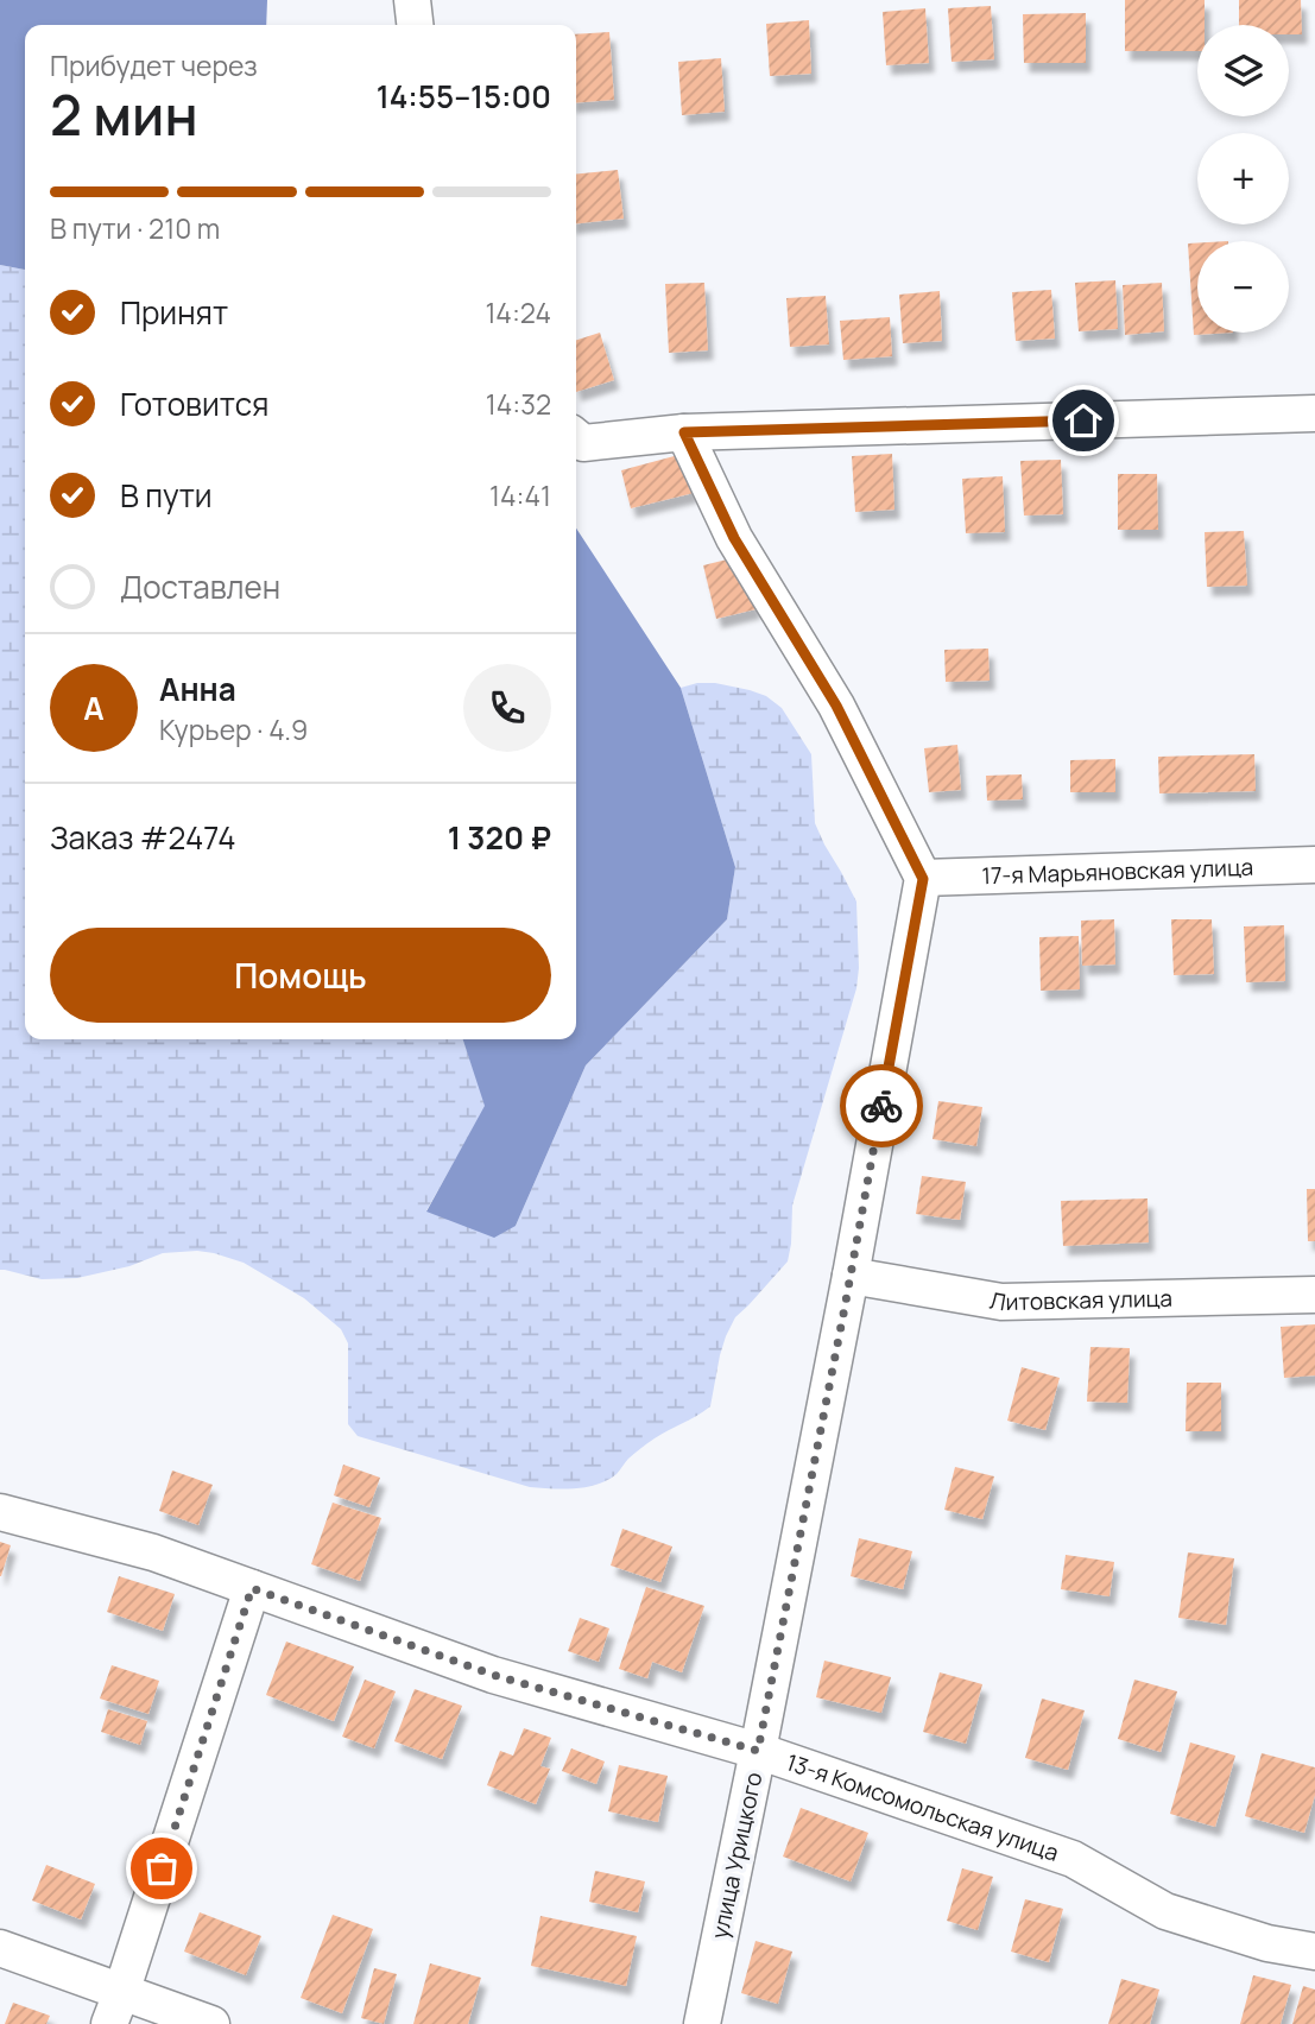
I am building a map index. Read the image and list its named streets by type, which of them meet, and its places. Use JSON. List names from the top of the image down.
{
  "streets": {
    "street": [
      "17-я Марьяновская улица",
      "Литовская улица",
      "13-я Комсомольская улица",
      "улица Урицкого"
    ]
  },
  "crossings": [
    ["17-я Марьяновская улица", "улица Урицкого"],
    ["Литовская улица", "улица Урицкого"],
    ["13-я Комсомольская улица", "улица Урицкого"]
  ],
  "page": {
    "map_buttons": ["+", "−"],
    "heading": ["2 мин", "Прибудет через", "14:55–15:00"],
    "panel": [
      "Анна",
      "Курьер · 4.9",
      "Заказ #2474",
      "1 320 ₽"
    ],
    "bar": "В пути · 210 m",
    "list": [
      ["Принят", "14:24"],
      ["Готовится", "14:32"],
      ["В пути", "14:41"],
      "Доставлен"
    ],
    "round": "А",
    "buttons": "Помощь"
  }
}
